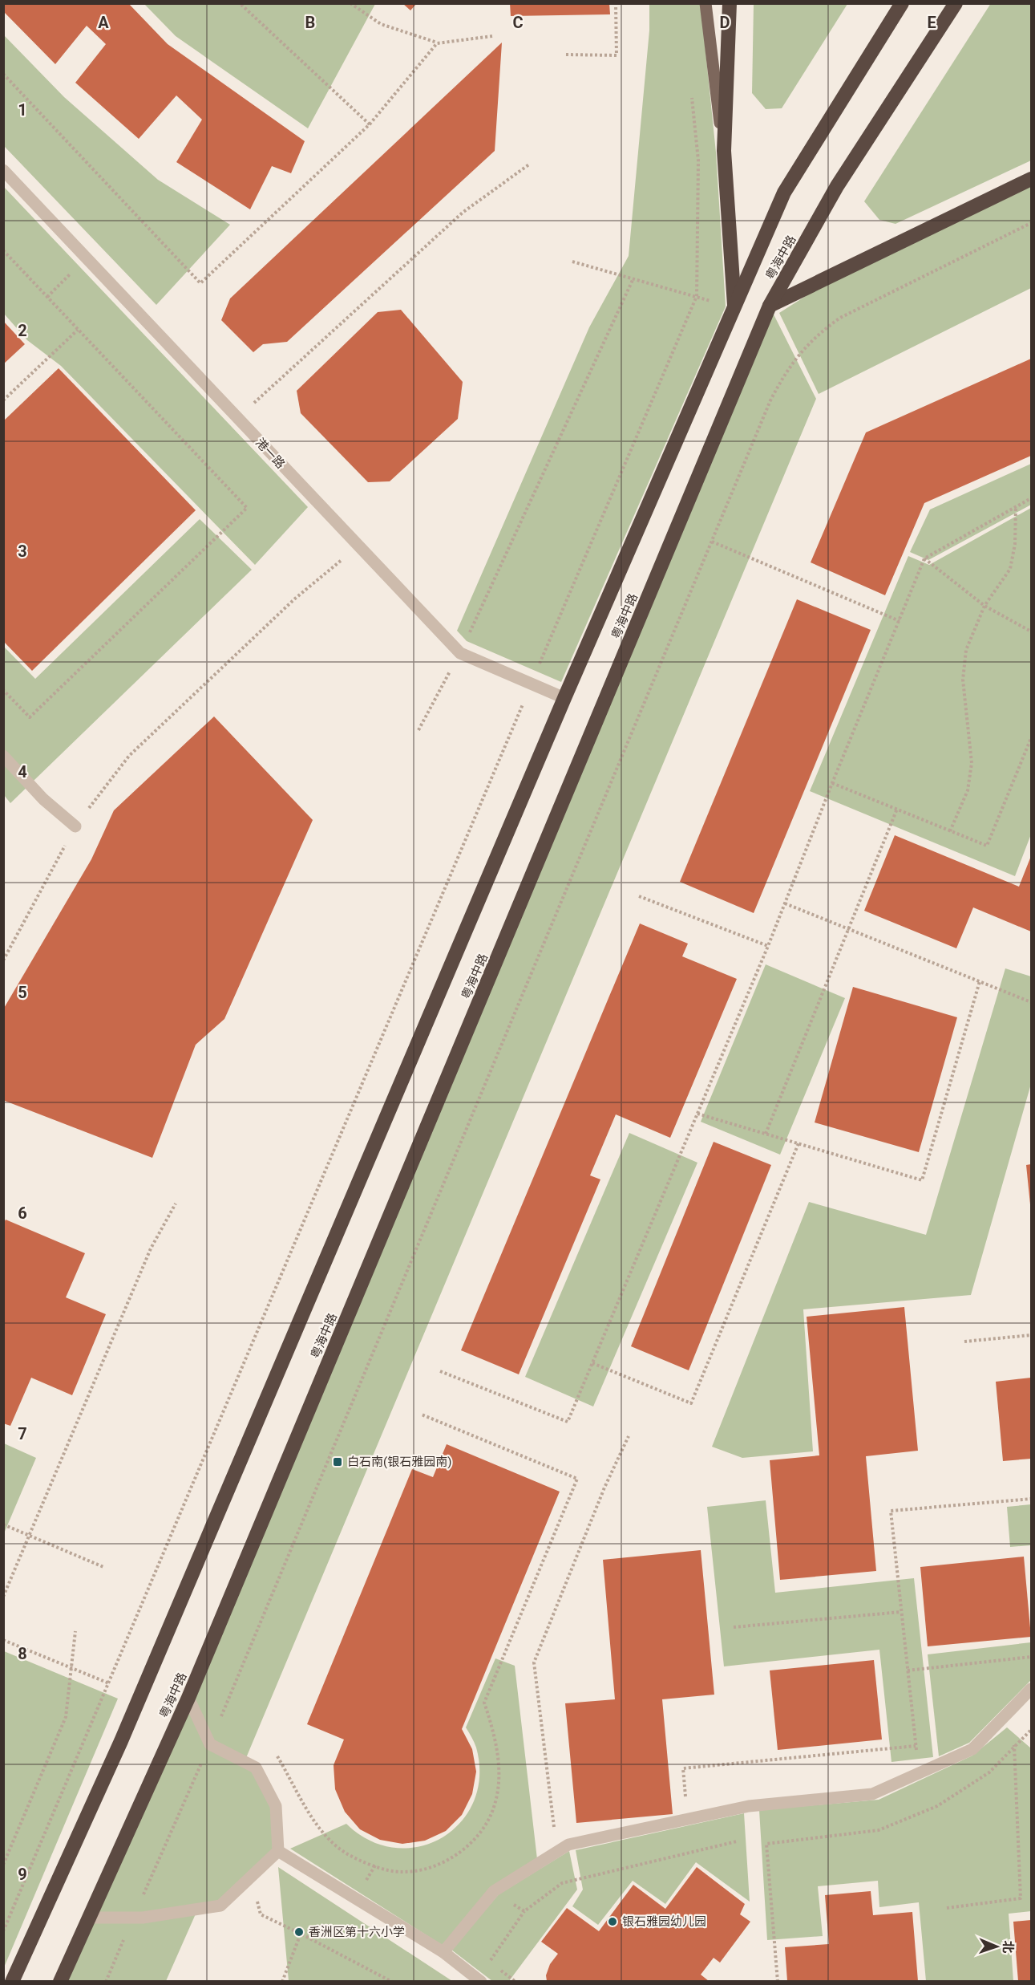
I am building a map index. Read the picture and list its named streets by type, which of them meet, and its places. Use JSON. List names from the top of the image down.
{
  "streets": {
    "highway": ["粤海中路"],
    "street": ["港一路"]
  },
  "crossings": [
    ["粤海中路", "港一路"]
  ],
  "places": {
    "transit": ["白石南(银石雅园南)"],
    "other": ["银石雅园幼儿园", "香洲区第十六小学"]
  },
  "north": "right",
  "grid": {
    "columns": [
      "A",
      "B",
      "C",
      "D",
      "E"
    ],
    "rows": [
      "1",
      "2",
      "3",
      "4",
      "5",
      "6",
      "7",
      "8",
      "9"
    ]
  }
}
